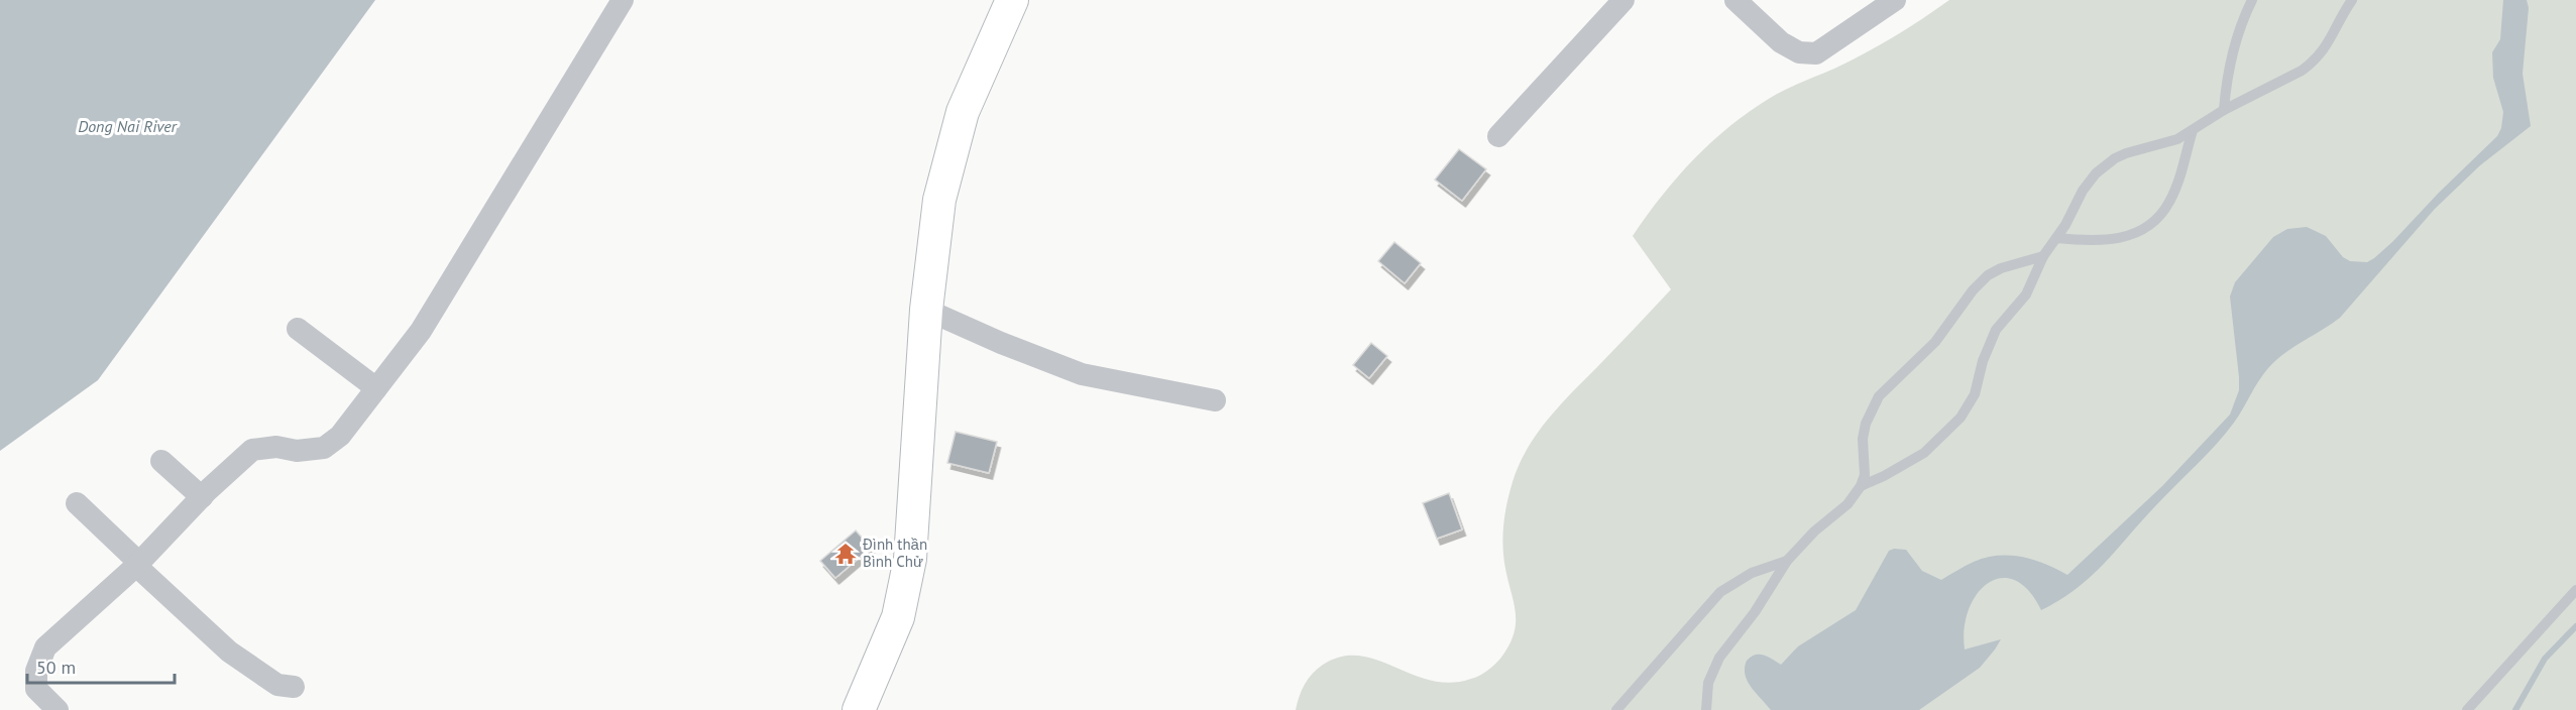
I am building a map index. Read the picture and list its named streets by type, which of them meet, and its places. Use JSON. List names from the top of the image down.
{
  "water": ["Dong Nai River"],
  "places": {
    "temple": ["Đình thần Bình Chử"]
  },
  "scale_bar": "50 m"
}
